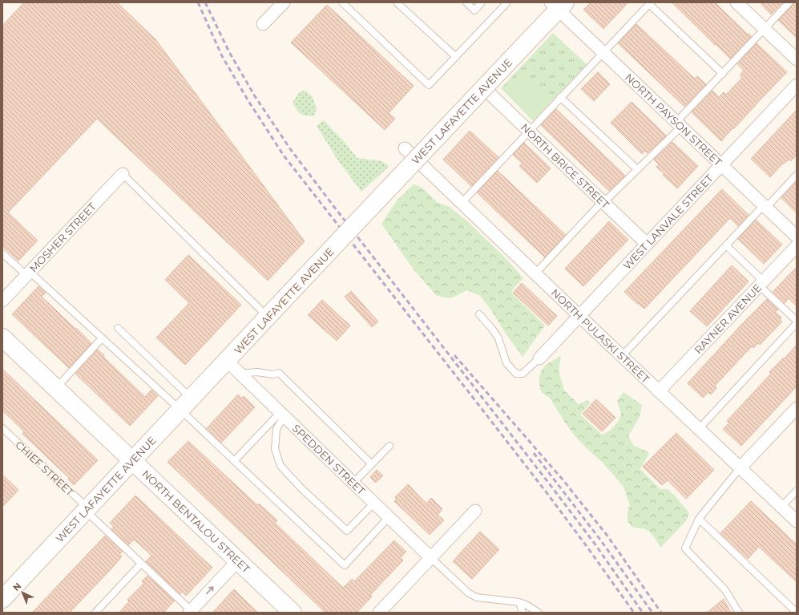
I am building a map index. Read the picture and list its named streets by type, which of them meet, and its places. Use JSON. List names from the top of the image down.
{
  "streets": {
    "main road": ["WEST LAFAYETTE AVENUE", "NORTH BENTALOU STREET"],
    "street": [
      "NORTH PAYSON STREET",
      "NORTH BRICE STREET",
      "WEST LANVALE STREET",
      "MOSHER STREET",
      "RAYNER AVENUE",
      "NORTH PULASKI STREET",
      "SPEDDEN STREET"
    ],
    "lane": ["CHIEF STREET"]
  },
  "crossings": [
    ["WEST LAFAYETTE AVENUE", "NORTH PAYSON STREET"],
    ["WEST LAFAYETTE AVENUE", "NORTH BRICE STREET"],
    ["WEST LAFAYETTE AVENUE", "NORTH PULASKI STREET"],
    ["WEST LAFAYETTE AVENUE", "SPEDDEN STREET"],
    ["WEST LAFAYETTE AVENUE", "CHIEF STREET"],
    ["WEST LAFAYETTE AVENUE", "NORTH BENTALOU STREET"],
    ["NORTH PAYSON STREET", "WEST LANVALE STREET"],
    ["NORTH BRICE STREET", "WEST LANVALE STREET"],
    ["WEST LANVALE STREET", "NORTH PULASKI STREET"],
    ["RAYNER AVENUE", "NORTH PULASKI STREET"]
  ],
  "north": "top left"
}
